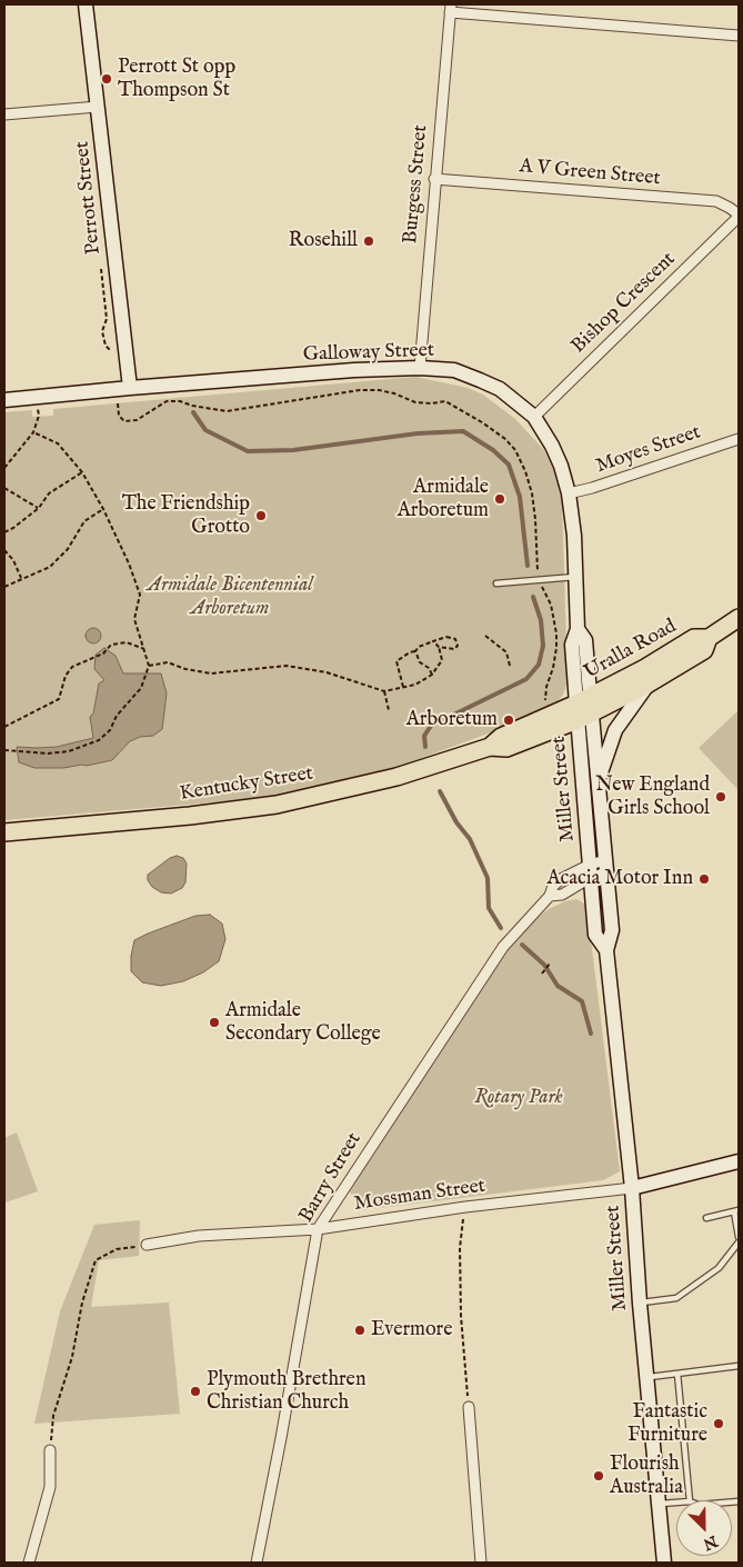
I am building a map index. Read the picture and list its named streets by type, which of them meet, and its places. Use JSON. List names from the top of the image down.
{
  "streets": {
    "main road": ["Uralla Road", "Kentucky Street"],
    "street": [
      "A V Green Street",
      "Burgess Street",
      "Perrott Street",
      "Bishop Crescent",
      "Galloway Street",
      "Moyes Street",
      "Miller Street",
      "Barry Street",
      "Mossman Street"
    ]
  },
  "crossings": [
    ["A V Green Street", "Burgess Street"],
    ["A V Green Street", "Bishop Crescent"],
    ["Burgess Street", "Galloway Street"],
    ["Perrott Street", "Galloway Street"],
    ["Bishop Crescent", "Galloway Street"],
    ["Galloway Street", "Moyes Street"],
    ["Galloway Street", "Uralla Road"],
    ["Galloway Street", "Kentucky Street"],
    ["Galloway Street", "Miller Street"],
    ["Uralla Road", "Kentucky Street"],
    ["Uralla Road", "Miller Street"],
    ["Kentucky Street", "Miller Street"],
    ["Miller Street", "Barry Street"],
    ["Miller Street", "Mossman Street"],
    ["Barry Street", "Mossman Street"]
  ],
  "parks": ["Armidale Bicentennial Arboretum", "Rotary Park"],
  "places": [
    "Perrott St opp Thompson St",
    "Rosehill",
    "Armidale Arboretum",
    "The Friendship Grotto",
    "Arboretum",
    "New England Girls School",
    "Acacia Motor Inn",
    "Armidale Secondary College",
    "Evermore",
    "Plymouth Brethren Christian Church",
    "Fantastic Furniture",
    "Flourish Australia"
  ],
  "north": "bottom right"
}
